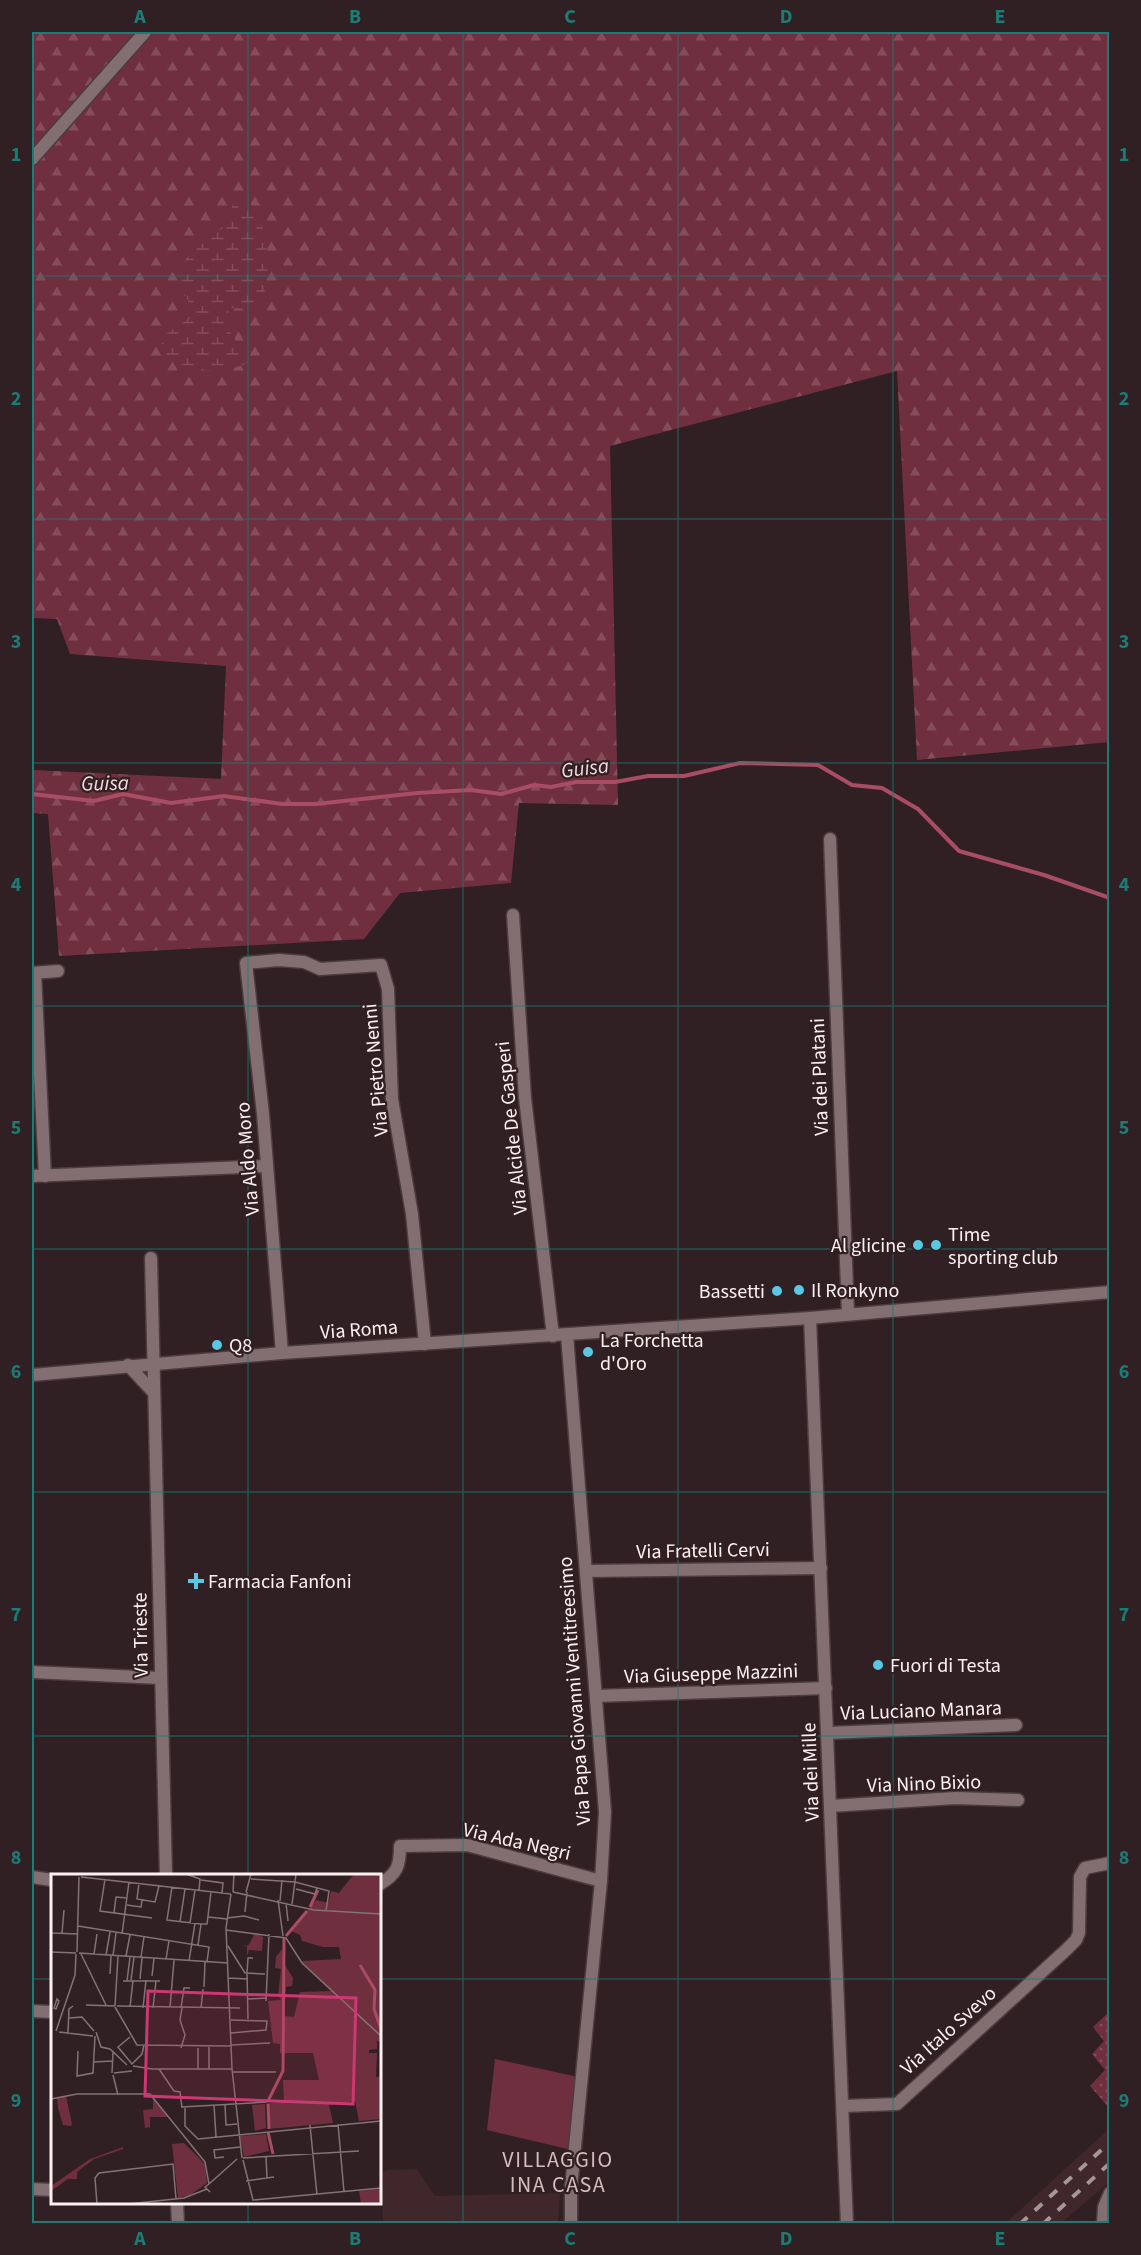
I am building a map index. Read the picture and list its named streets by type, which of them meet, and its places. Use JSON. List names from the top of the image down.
{
  "streets": {
    "street": [
      "Via Pietro Nenni",
      "Via dei Platani",
      "Via Alcide De Gasperi",
      "Via Aldo Moro",
      "Via Roma",
      "Via Fratelli Cervi",
      "Via Trieste",
      "Via Giuseppe Mazzini",
      "Via Papa Giovanni Ventitreesimo",
      "Via Luciano Manara",
      "Via dei Mille",
      "Via Nino Bixio",
      "Via Ada Negri",
      "Via Italo Svevo"
    ]
  },
  "crossings": [
    ["Via Pietro Nenni", "Via Aldo Moro"],
    ["Via Pietro Nenni", "Via Roma"],
    ["Via dei Platani", "Via Roma"],
    ["Via Alcide De Gasperi", "Via Roma"],
    ["Via Aldo Moro", "Via Roma"],
    ["Via Roma", "Via Trieste"],
    ["Via Roma", "Via Papa Giovanni Ventitreesimo"],
    ["Via Roma", "Via dei Mille"],
    ["Via Fratelli Cervi", "Via Papa Giovanni Ventitreesimo"],
    ["Via Fratelli Cervi", "Via dei Mille"],
    ["Via Giuseppe Mazzini", "Via Papa Giovanni Ventitreesimo"],
    ["Via Giuseppe Mazzini", "Via dei Mille"],
    ["Via Papa Giovanni Ventitreesimo", "Via Ada Negri"],
    ["Via Luciano Manara", "Via dei Mille"],
    ["Via dei Mille", "Via Nino Bixio"],
    ["Via dei Mille", "Via Italo Svevo"]
  ],
  "districts": ["VILLAGGIO INA CASA"],
  "water": ["Guisa"],
  "places": {
    "other": [
      "Al glicine",
      "Time sporting club",
      "Il Ronkyno",
      "Bassetti",
      "Q8",
      "La Forchetta d'Oro",
      "Fuori di Testa"
    ],
    "health": ["Farmacia Fanfoni"]
  },
  "grid": {
    "columns": [
      "A",
      "B",
      "C",
      "D",
      "E"
    ],
    "rows": [
      "1",
      "2",
      "3",
      "4",
      "5",
      "6",
      "7",
      "8",
      "9"
    ]
  }
}
